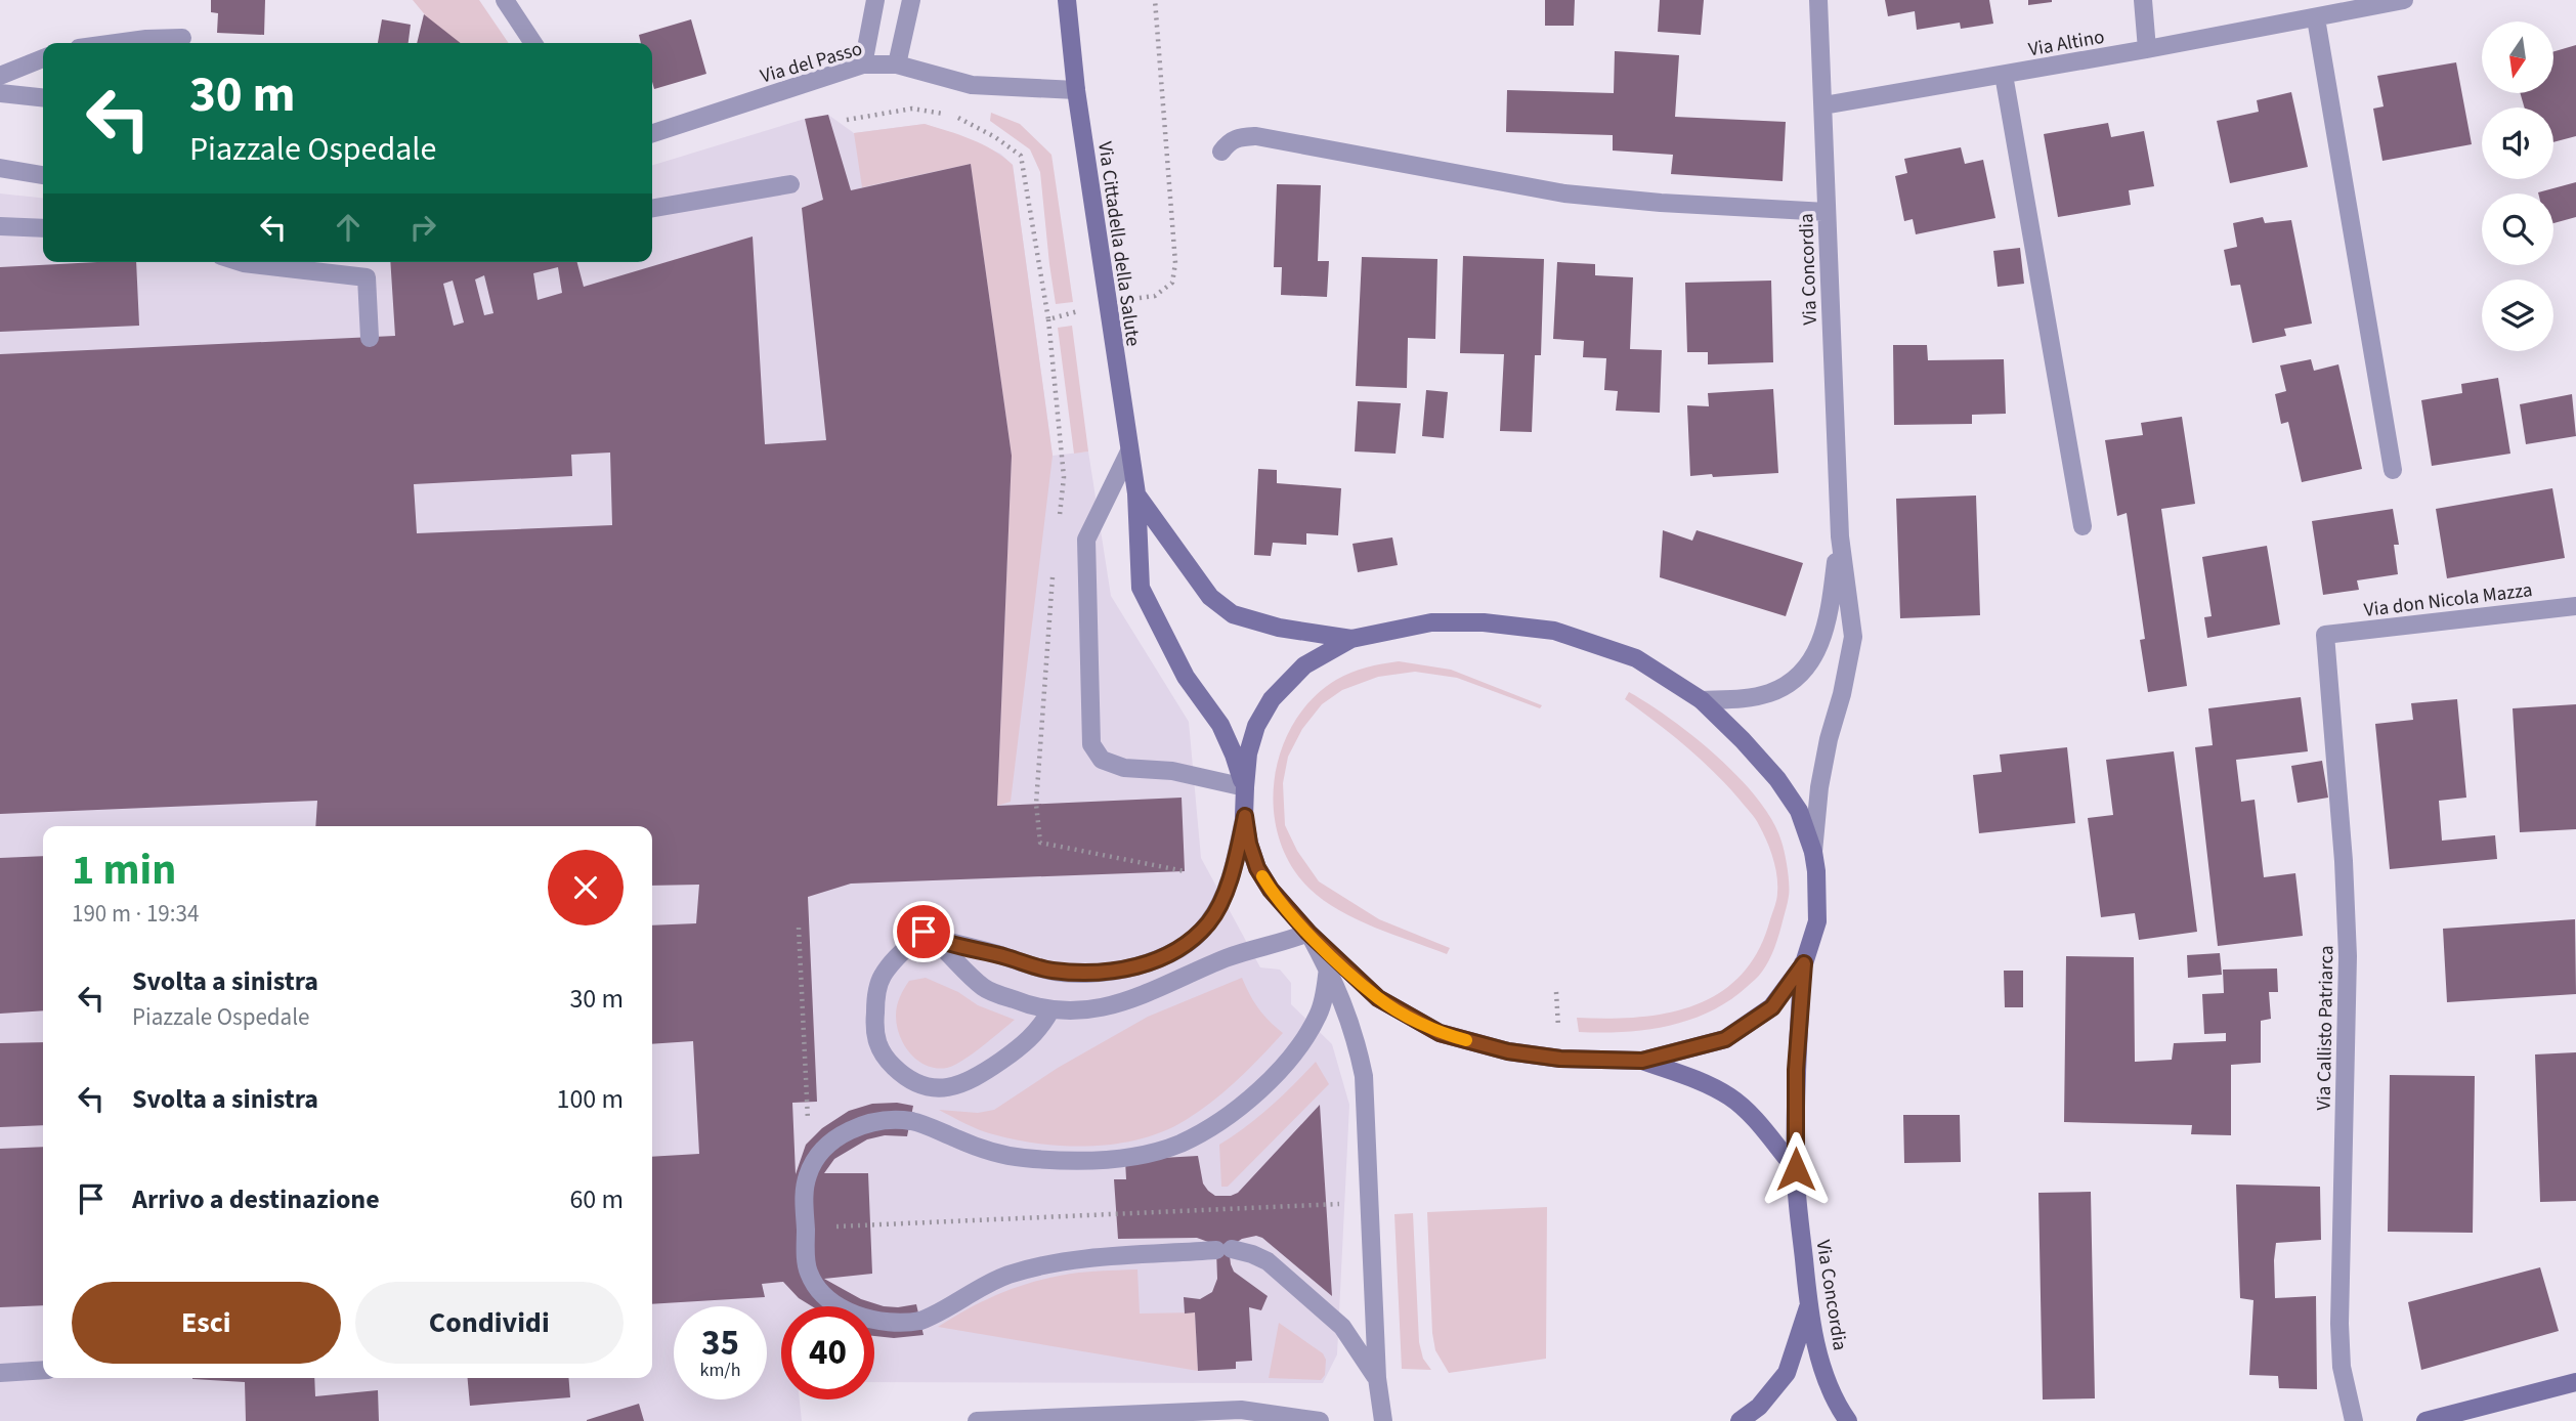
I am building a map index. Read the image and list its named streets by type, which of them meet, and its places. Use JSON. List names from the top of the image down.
{
  "streets": {
    "street": [
      "Via Altino",
      "Via del Passo",
      "Via Cittadella della Salute",
      "Via Concordia",
      "Via don Nicola Mazza",
      "Via Callisto Patriarca"
    ]
  },
  "crossings": [
    ["Via Altino", "Via Concordia"],
    ["Via del Passo", "Via Cittadella della Salute"],
    ["Via don Nicola Mazza", "Via Callisto Patriarca"]
  ],
  "north": "bottom",
  "page": {
    "turn": ["30 m", "Piazzale Ospedale"],
    "heading": ["1 min", "190 m · 19:34"],
    "list": [
      {
        "name": "Svolta a sinistra",
        "note": "Piazzale Ospedale",
        "value": "30 m"
      },
      {
        "name": "Svolta a sinistra",
        "value": "100 m"
      },
      {
        "name": "Arrivo a destinazione",
        "value": "60 m"
      }
    ],
    "buttons": ["Esci", "Condividi"],
    "speed": "35 km/h",
    "limit": "40"
  }
}
